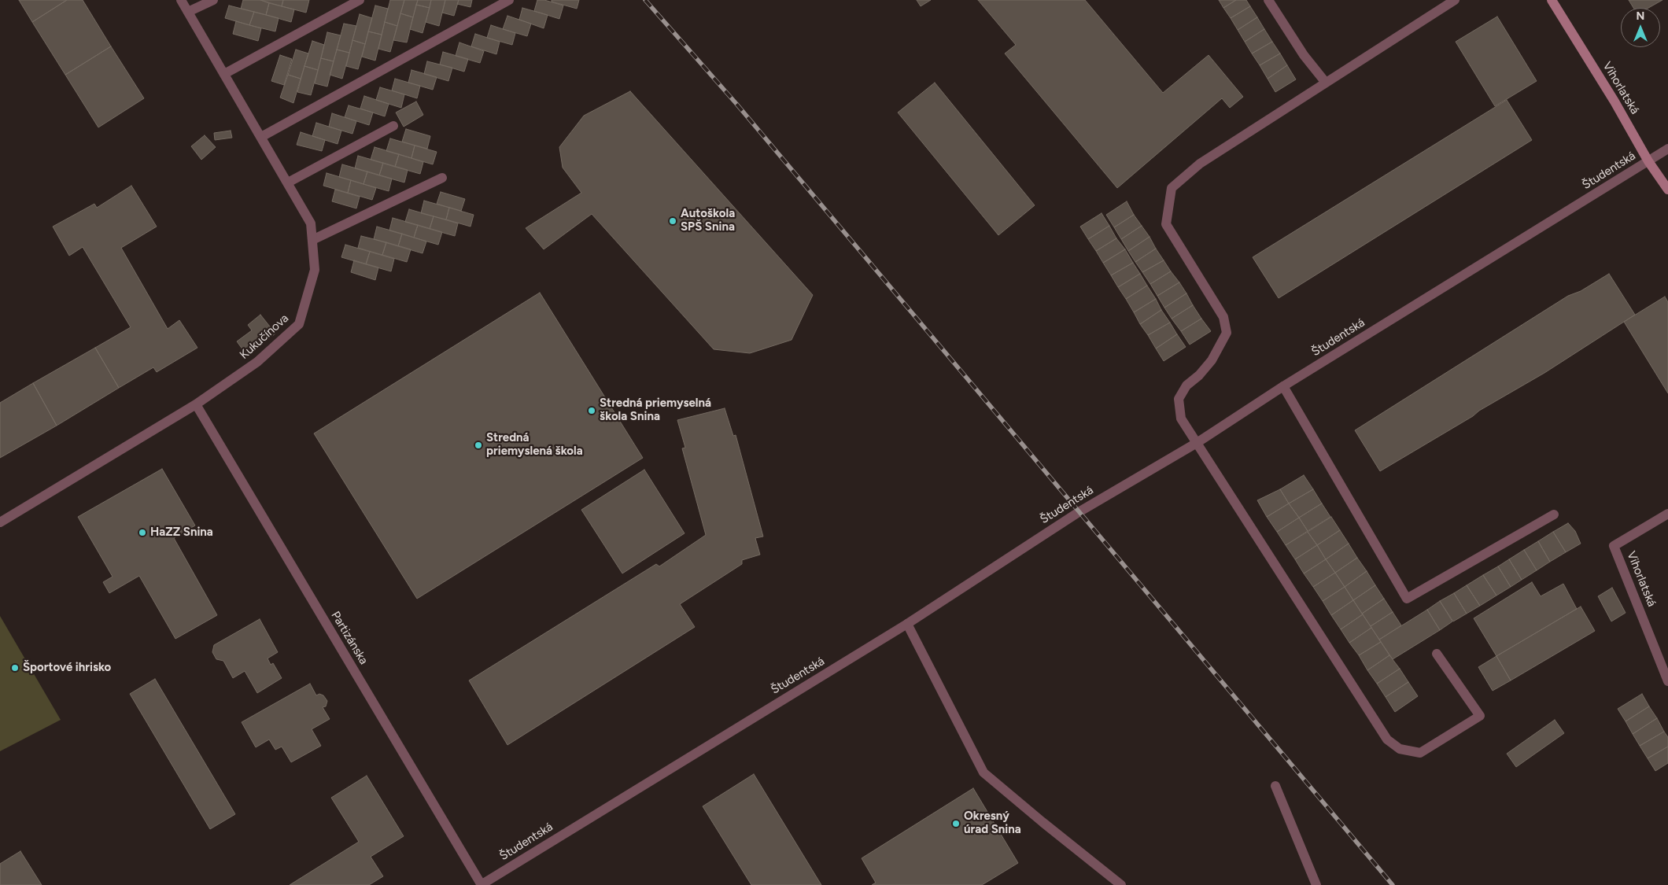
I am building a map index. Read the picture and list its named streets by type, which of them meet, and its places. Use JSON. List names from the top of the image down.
{
  "streets": {
    "main road": ["Vihorlatská"],
    "street": ["Študentská", "Kukučínova", "Partizánska"]
  },
  "crossings": [
    ["Vihorlatská", "Študentská"],
    ["Študentská", "Partizánska"],
    ["Kukučínova", "Partizánska"]
  ],
  "places": [
    "Autoškola SPŠ Snina",
    "Stredná priemyselná škola Snina",
    "Stredná priemyslená škola",
    "HaZZ Snina",
    "Športové ihrisko",
    "Okresný úrad Snina"
  ],
  "north": "top"
}
